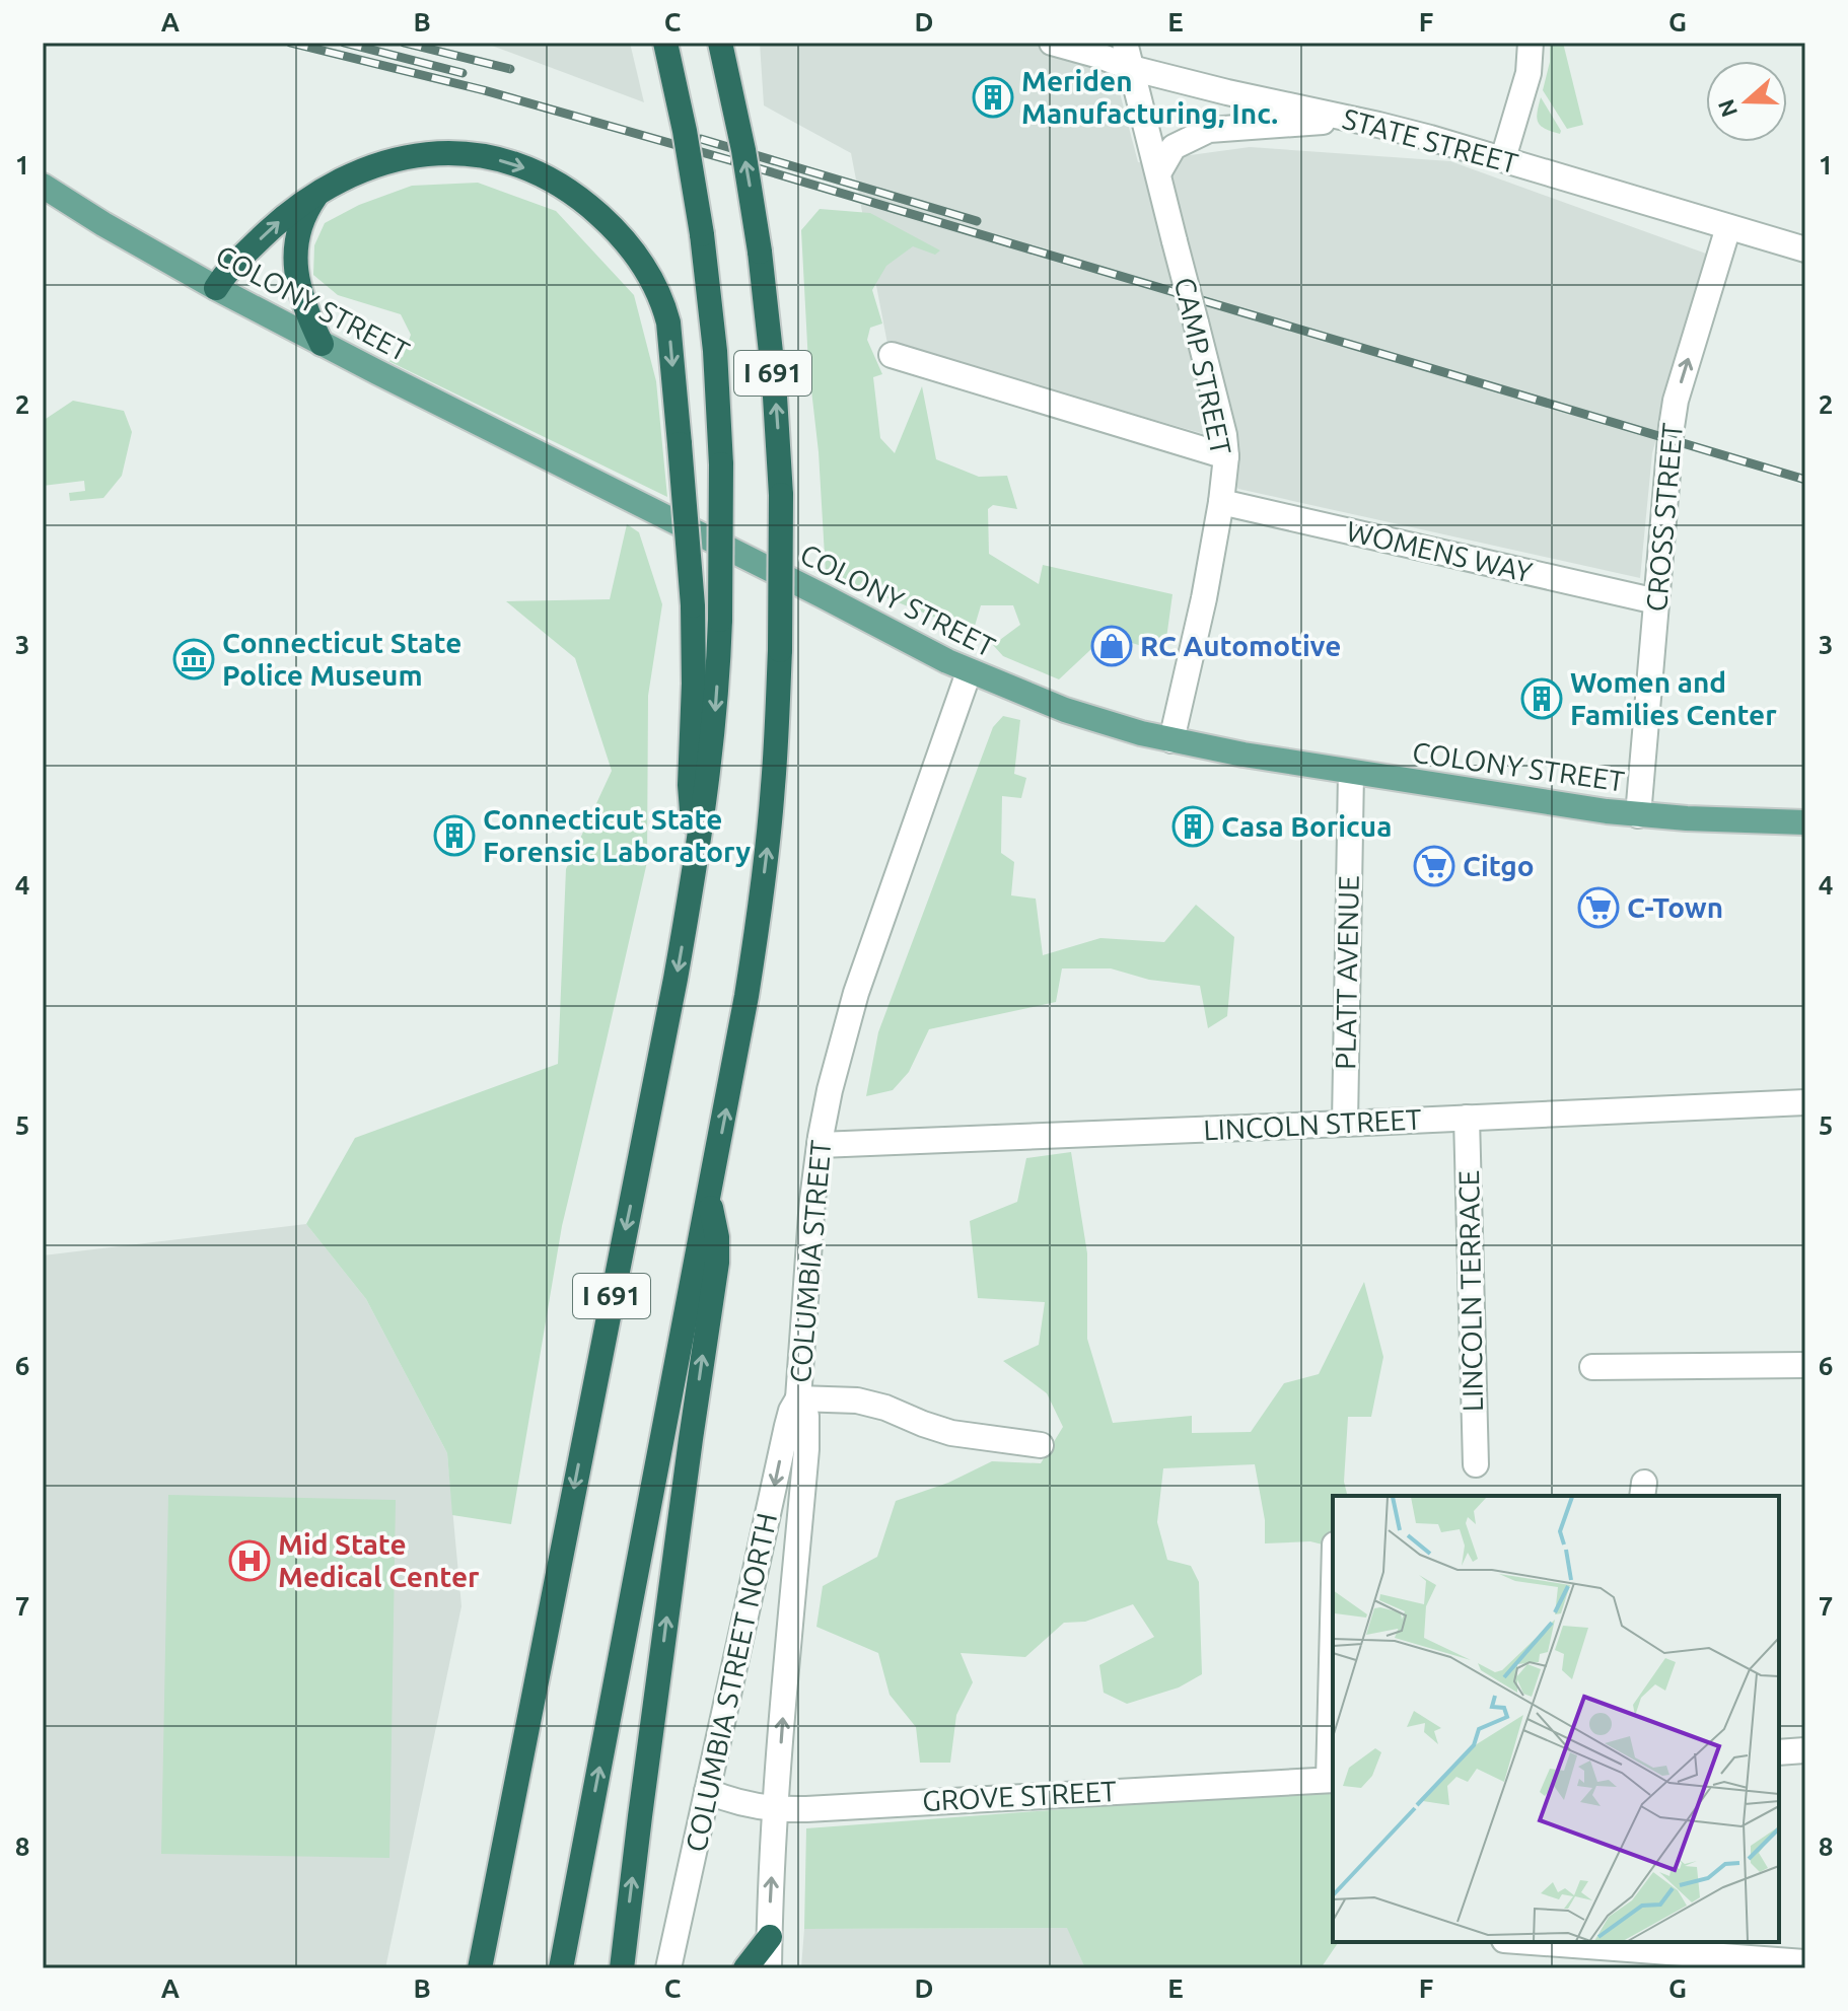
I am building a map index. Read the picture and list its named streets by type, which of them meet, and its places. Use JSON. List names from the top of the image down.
{
  "streets": {
    "highway": ["I 691"],
    "main road": ["COLONY STREET"],
    "street": [
      "STATE STREET",
      "CAMP STREET",
      "CROSS STREET",
      "WOMENS WAY",
      "PLATT AVENUE",
      "LINCOLN STREET",
      "COLUMBIA STREET",
      "LINCOLN TERRACE",
      "COLUMBIA STREET NORTH",
      "GROVE STREET"
    ]
  },
  "crossings": [
    ["STATE STREET", "CAMP STREET"],
    ["STATE STREET", "CROSS STREET"],
    ["COLONY STREET", "CAMP STREET"],
    ["COLONY STREET", "CROSS STREET"],
    ["COLONY STREET", "PLATT AVENUE"],
    ["COLONY STREET", "COLUMBIA STREET"],
    ["CAMP STREET", "WOMENS WAY"],
    ["CROSS STREET", "WOMENS WAY"],
    ["PLATT AVENUE", "LINCOLN STREET"],
    ["LINCOLN STREET", "COLUMBIA STREET"],
    ["LINCOLN STREET", "LINCOLN TERRACE"],
    ["COLUMBIA STREET", "COLUMBIA STREET NORTH"],
    ["COLUMBIA STREET", "GROVE STREET"],
    ["COLUMBIA STREET NORTH", "GROVE STREET"]
  ],
  "one_way": ["CROSS STREET", "COLUMBIA STREET", "COLUMBIA STREET NORTH"],
  "places": {
    "building": [
      "Meriden Manufacturing, Inc.",
      "Women and Families Center",
      "Casa Boricua",
      "Connecticut State Forensic Laboratory"
    ],
    "shop": ["RC Automotive"],
    "museum": ["Connecticut State Police Museum"],
    "supermarket": ["Citgo", "C-Town"],
    "hospital": ["Mid State Medical Center"]
  },
  "north": "left",
  "grid": {
    "columns": [
      "A",
      "B",
      "C",
      "D",
      "E",
      "F",
      "G"
    ],
    "rows": [
      "1",
      "2",
      "3",
      "4",
      "5",
      "6",
      "7",
      "8"
    ]
  }
}
